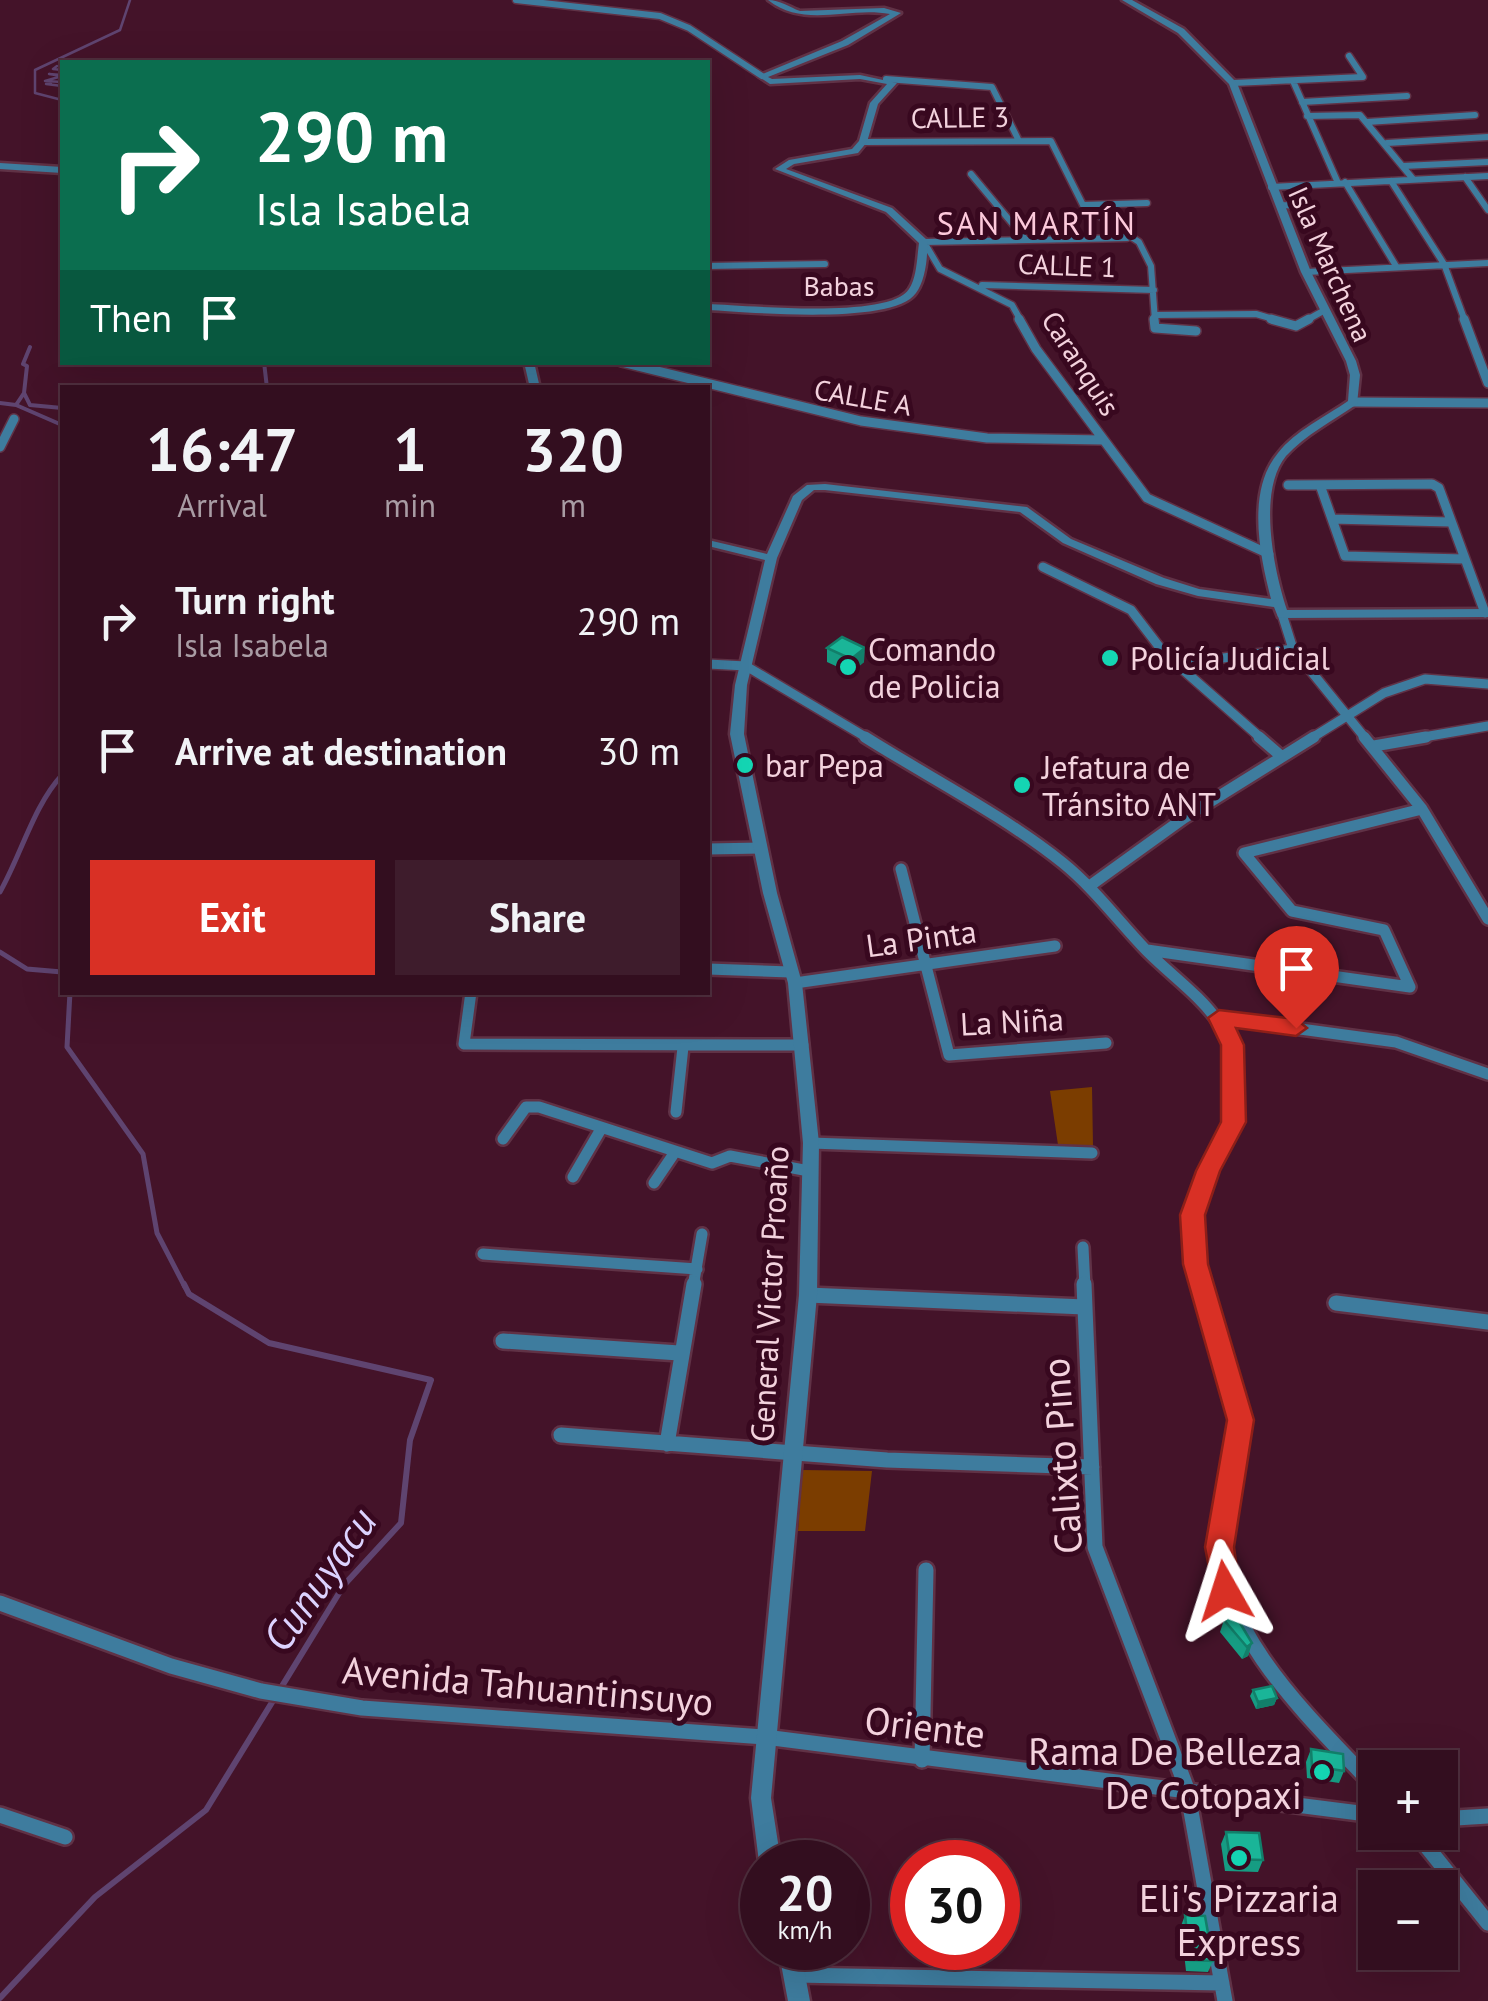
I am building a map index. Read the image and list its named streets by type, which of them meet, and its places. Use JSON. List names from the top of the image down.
{
  "streets": {
    "street": [
      "CALLE 3",
      "Isla Marchena",
      "CALLE 1",
      "Babas",
      "Caranquis",
      "CALLE A",
      "La Pinta",
      "La Niña",
      "General Victor Proaño",
      "Calixto Pino",
      "Avenida Tahuantinsuyo",
      "Oriente"
    ]
  },
  "crossings": [
    ["CALLE 3", "Caranquis"],
    ["CALLE 1", "Caranquis"],
    ["Babas", "Caranquis"],
    ["Caranquis", "CALLE A"],
    ["La Pinta", "La Niña"],
    ["La Pinta", "General Victor Proaño"],
    ["General Victor Proaño", "Avenida Tahuantinsuyo"],
    ["General Victor Proaño", "Oriente"],
    ["Calixto Pino", "Oriente"],
    ["Avenida Tahuantinsuyo", "Oriente"]
  ],
  "districts": ["SAN MARTÍN"],
  "water": ["Cunuyacu"],
  "places": [
    "Policía Judicial",
    "Comando de Policia",
    "bar Pepa",
    "Jefatura de Tránsito ANT",
    "Rama De Belleza De Cotopaxi",
    "Eli's Pizzaria Express"
  ],
  "page": {
    "turn": ["290 m", "Isla Isabela"],
    "then": "Then",
    "eta": [
      "16:47",
      "Arrival",
      "1",
      "min",
      "320",
      "m"
    ],
    "list": [
      {
        "name": "Turn right",
        "note": "Isla Isabela",
        "value": "290 m"
      },
      {
        "name": "Arrive at destination",
        "value": "30 m"
      }
    ],
    "buttons": ["Exit", "Share"],
    "map_buttons": ["+", "−"],
    "speed": "20 km/h",
    "limit": "30"
  }
}
